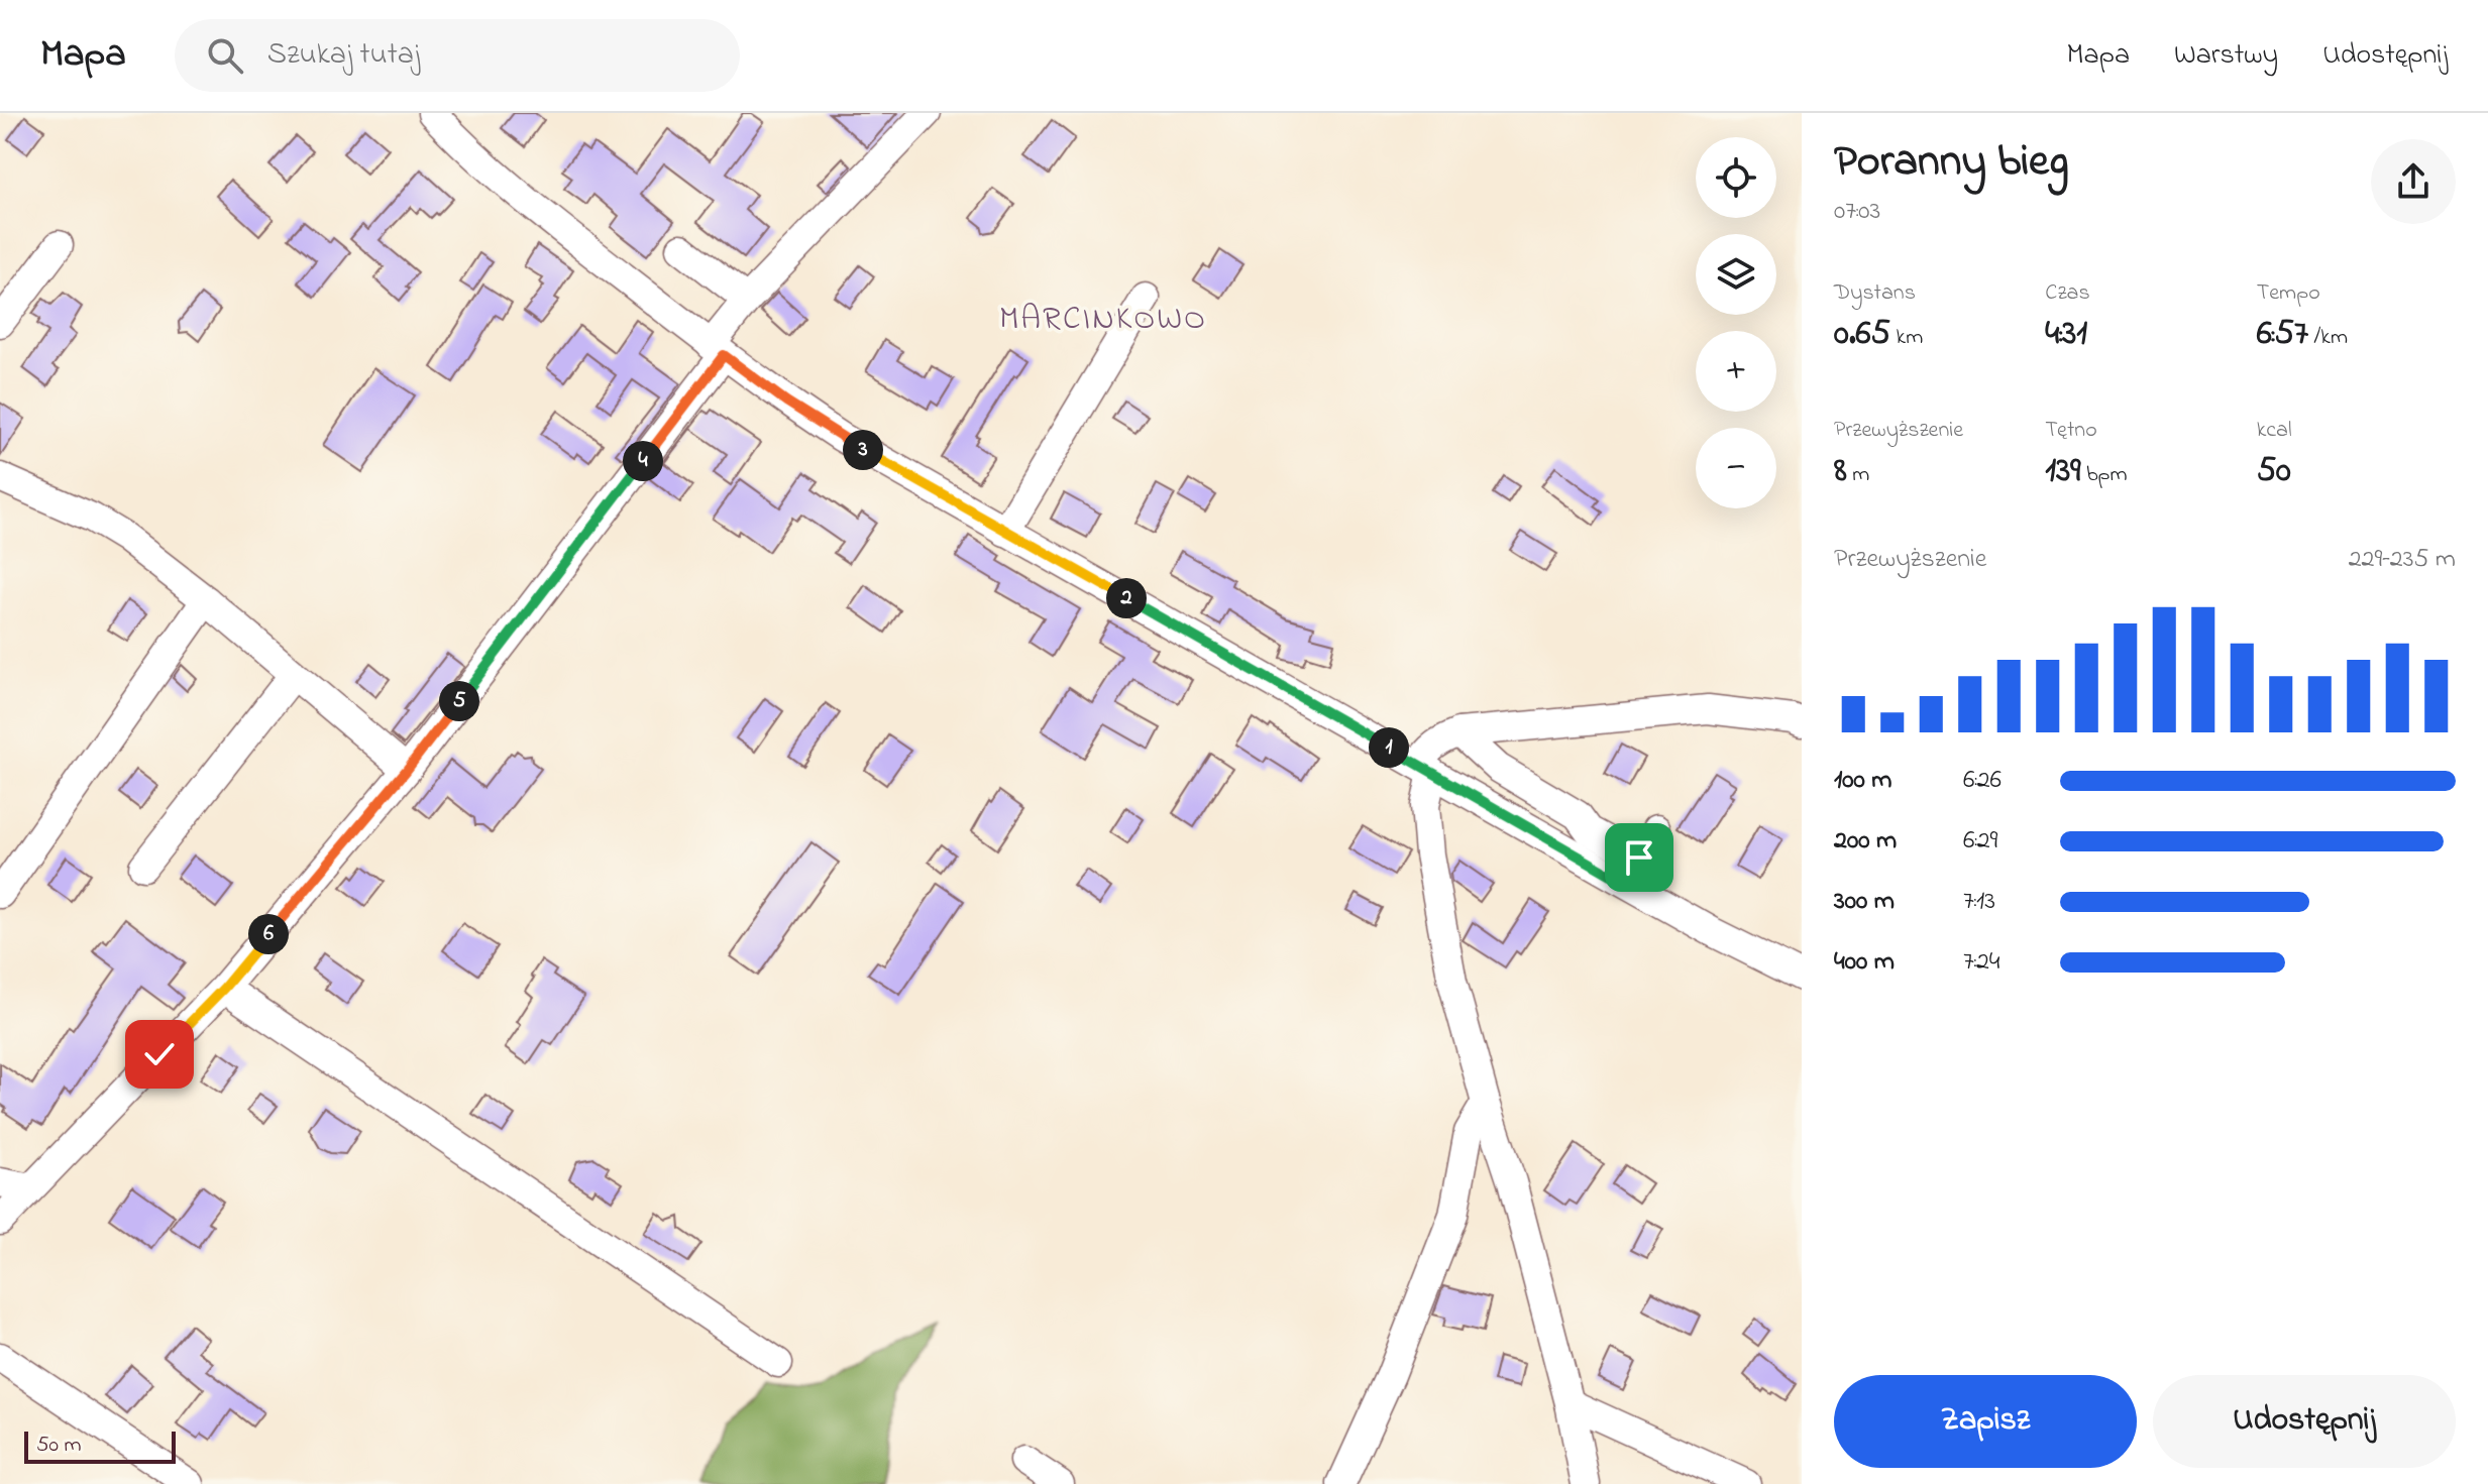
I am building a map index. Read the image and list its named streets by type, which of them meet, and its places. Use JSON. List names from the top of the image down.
{
  "districts": ["MARCINKOWO"],
  "scale_bar": "50 m",
  "page": {
    "header": "Mapa",
    "search": "Szukaj tutaj",
    "nav": ["Mapa", "Warstwy", "Udostępnij"],
    "heading": ["Poranny bieg", "07:03"],
    "map_buttons": ["+", "−"],
    "stats": [
      ["Dystans", "0.65 km"],
      ["Czas", "4:31"],
      ["Tempo", "6:57 /km"],
      ["Przewyższenie", "8 m"],
      ["Tętno", "139 bpm"],
      ["kcal", "50"]
    ],
    "pins": [
      "3",
      "4",
      "2",
      "5",
      "1",
      "6"
    ],
    "chart": ["Przewyższenie", "229–235 m"],
    "list": [
      {
        "name": "100 m",
        "note": "6:26"
      },
      {
        "name": "200 m",
        "note": "6:29"
      },
      {
        "name": "300 m",
        "note": "7:13"
      },
      {
        "name": "400 m",
        "note": "7:24"
      }
    ],
    "buttons": ["Zapisz", "Udostępnij"],
    "scale": "50 m"
  }
}
